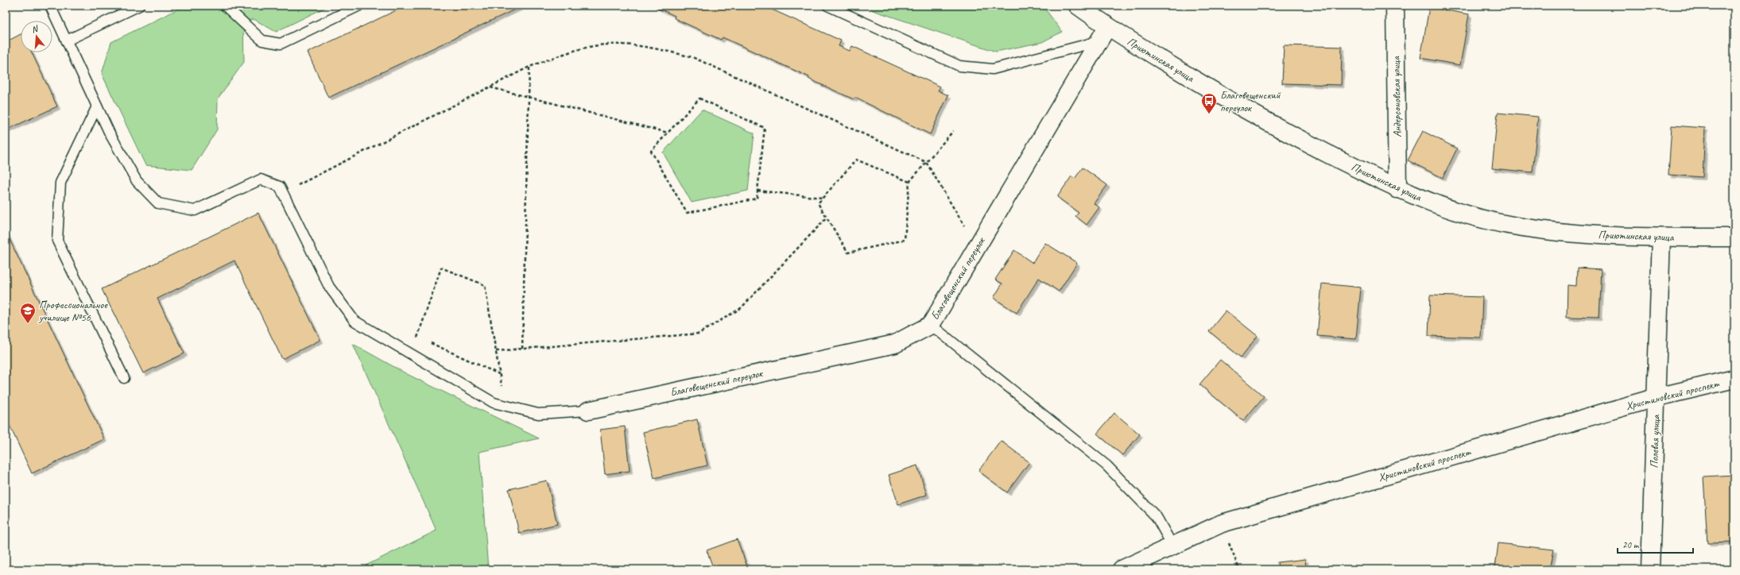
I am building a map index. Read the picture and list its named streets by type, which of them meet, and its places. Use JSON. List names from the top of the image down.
{
  "streets": {
    "street": [
      "Приютинская улица",
      "Андерсоновская улица",
      "Благовещенский переулок",
      "Христиновский проспект",
      "Полевая улица"
    ]
  },
  "crossings": [
    ["Приютинская улица", "Андерсоновская улица"],
    ["Приютинская улица", "Благовещенский переулок"],
    ["Приютинская улица", "Полевая улица"],
    ["Христиновский проспект", "Полевая улица"]
  ],
  "places": {
    "bus stop": ["Благовещенский переулок"],
    "school or university": ["Профессиональное училище №56"]
  },
  "scale_bar": "20 m",
  "north": "top"
}
